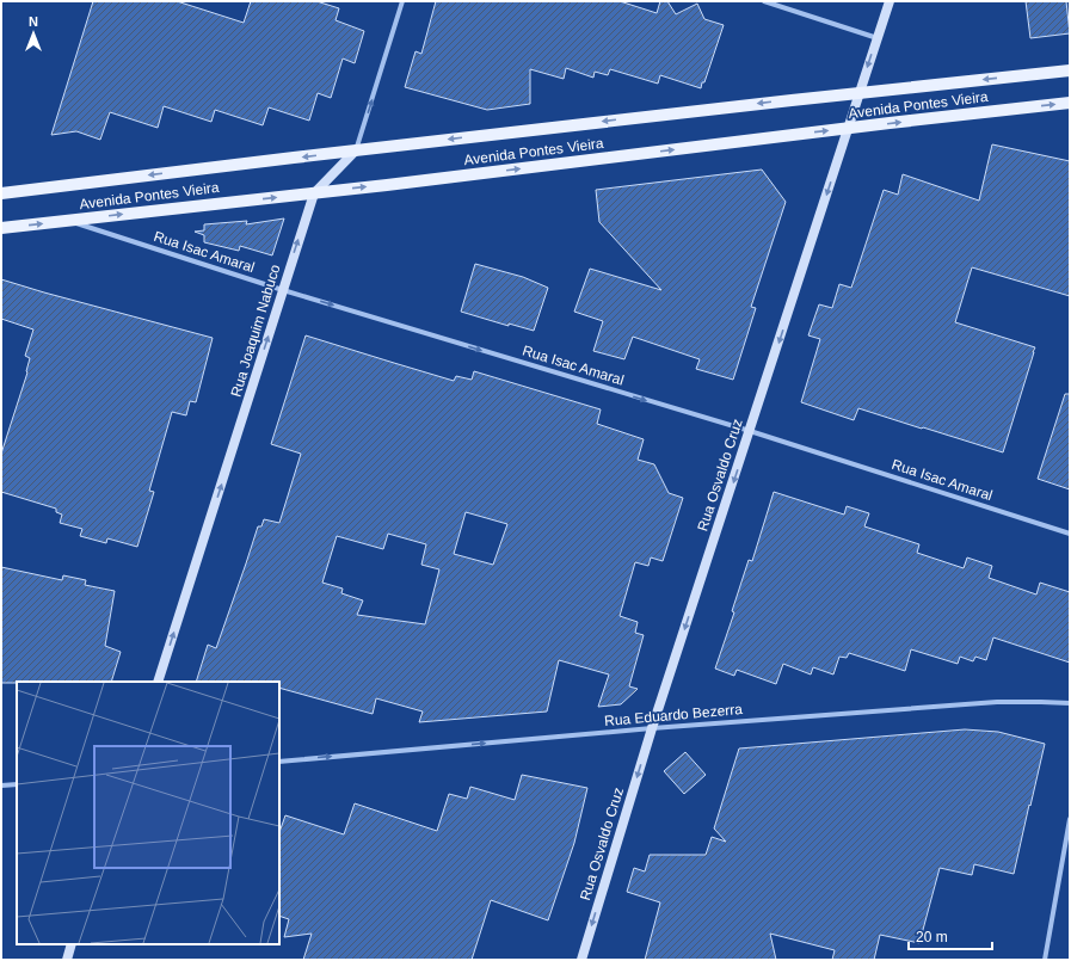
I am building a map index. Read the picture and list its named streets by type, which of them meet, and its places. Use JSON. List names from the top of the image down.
{
  "streets": {
    "main road": ["Avenida Pontes Vieira"],
    "street": [
      "Rua Isac Amaral",
      "Rua Joaquim Nabuco",
      "Rua Osvaldo Cruz",
      "Rua Eduardo Bezerra"
    ]
  },
  "crossings": [
    ["Avenida Pontes Vieira", "Rua Isac Amaral"],
    ["Avenida Pontes Vieira", "Rua Joaquim Nabuco"],
    ["Avenida Pontes Vieira", "Rua Osvaldo Cruz"],
    ["Rua Isac Amaral", "Rua Joaquim Nabuco"],
    ["Rua Isac Amaral", "Rua Osvaldo Cruz"],
    ["Rua Osvaldo Cruz", "Rua Eduardo Bezerra"]
  ],
  "one_way": [
    "Rua Isac Amaral",
    "Rua Joaquim Nabuco",
    "Rua Osvaldo Cruz",
    "Rua Eduardo Bezerra"
  ],
  "scale_bar": "20 m",
  "north": "top"
}
